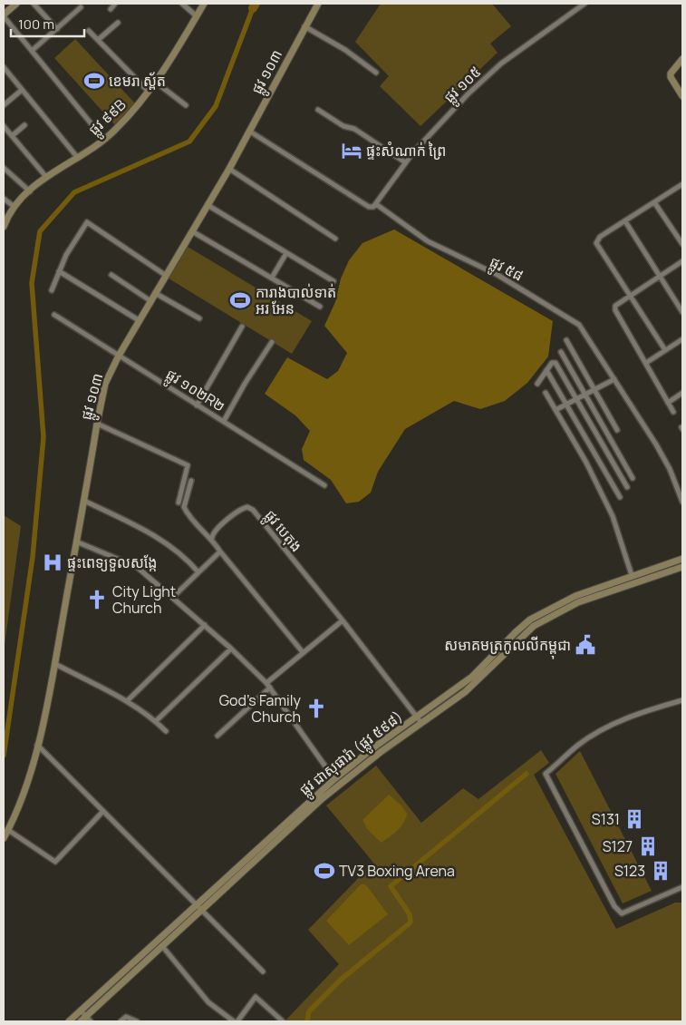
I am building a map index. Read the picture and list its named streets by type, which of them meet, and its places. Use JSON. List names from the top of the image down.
{
  "streets": {
    "main road": ["ផ្លូវ ១០៣", "ផ្លូវ ៩៩B", "ផ្លូវ ជាសុផារ៉ា (ផ្លូវ ៥៩៨)"],
    "street": [
      "ផ្លូវ ១០៥",
      "ផ្លូវ ៥៨",
      "ផ្លូវ ១០២R២",
      "ផ្លូវ បេតុង"
    ]
  },
  "crossings": [
    ["ផ្លូវ ១០៣", "ផ្លូវ ៥៨"],
    ["ផ្លូវ ១០៣", "ផ្លូវ ១០២R២"],
    ["ផ្លូវ ១០៥", "ផ្លូវ ៥៨"],
    ["ផ្លូវ បេតុង", "ផ្លូវ ជាសុផារ៉ា (ផ្លូវ ៥៩៨)"]
  ],
  "places": {
    "sports": ["ខេមរា ស្ព័ត", "ការាងបាល់ទាត់ អរ អែន", "TV3 Boxing Arena"],
    "hotel": ["ផ្ទះសំណាក់ ព្រៃ"],
    "hospital": ["ផ្ទះពេទ្យទួលសង្កែ"],
    "church": ["City Light Church", "God's Family Church"],
    "public building": ["សមាគមត្រកូលលីកម្ពុជា"],
    "building": ["S131", "S127", "S123"]
  },
  "scale_bar": "100 m"
}
